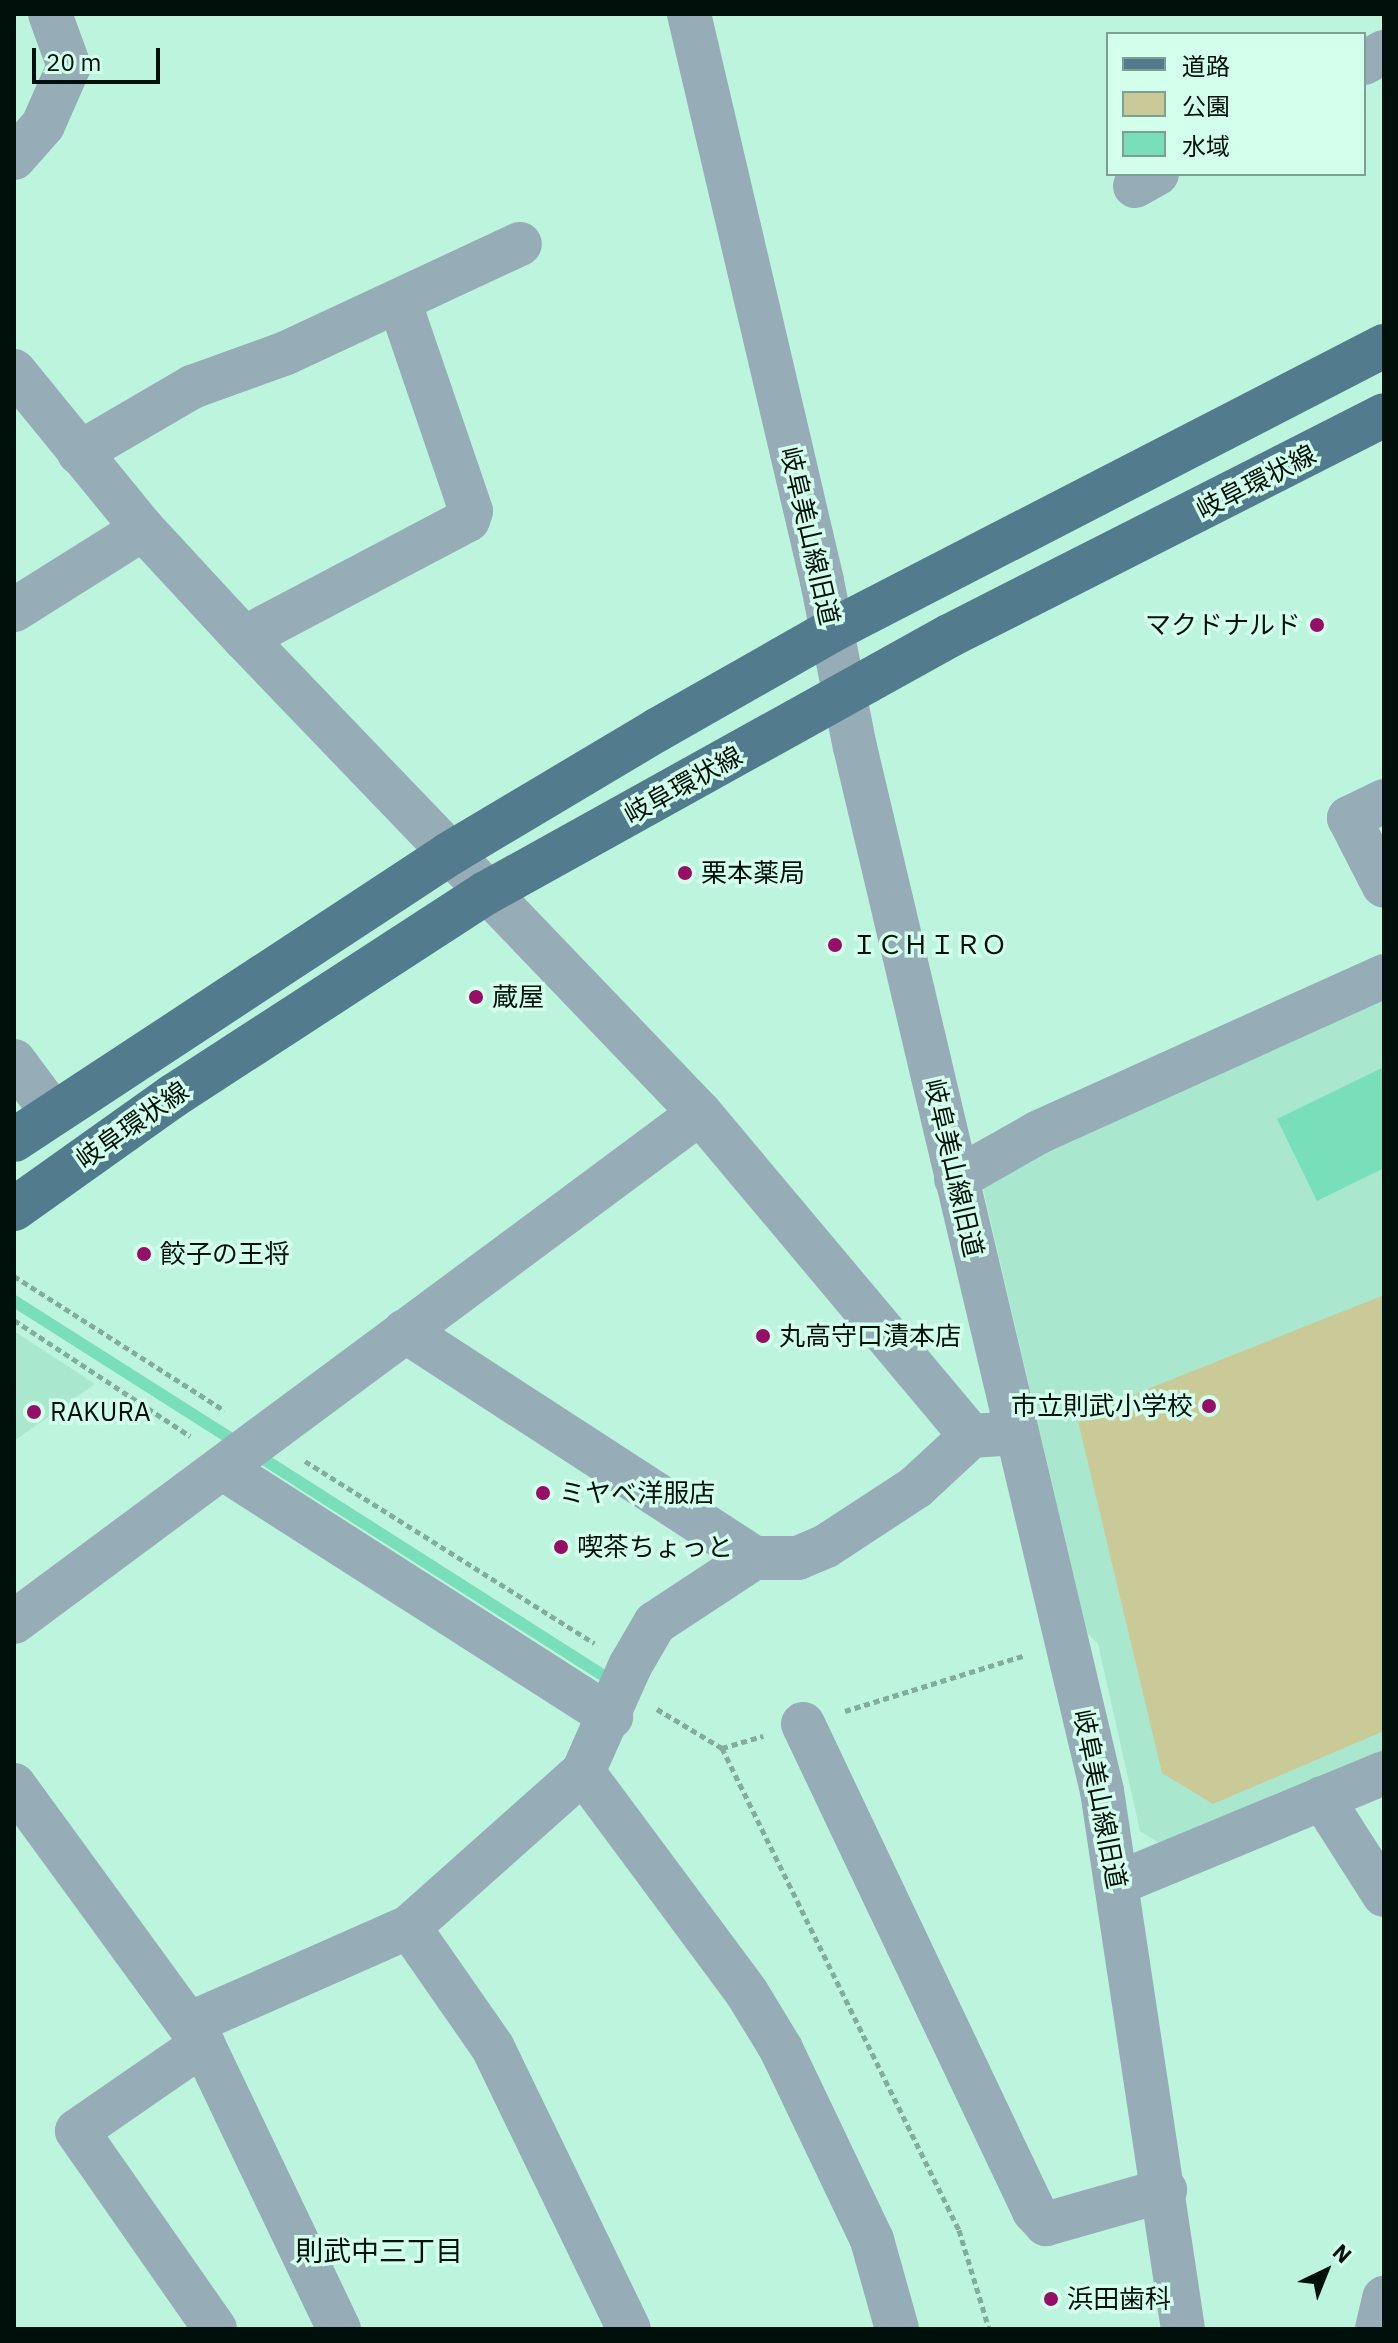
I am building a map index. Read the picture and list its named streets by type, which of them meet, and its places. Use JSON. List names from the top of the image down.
{
  "streets": {
    "main road": ["岐阜環状線"],
    "street": ["岐阜美山線旧道"]
  },
  "crossings": [
    ["岐阜環状線", "岐阜美山線旧道"]
  ],
  "districts": ["則武中三丁目"],
  "places": [
    "マクドナルド",
    "栗本薬局",
    "ＩＣＨＩＲＯ",
    "蔵屋",
    "餃子の王将",
    "丸高守口漬本店",
    "市立則武小学校",
    "RAKURA",
    "ミヤベ洋服店",
    "喫茶ちょっと",
    "浜田歯科"
  ],
  "legend": ["道路", "公園", "水域"],
  "scale_bar": "20 m",
  "north": "top right"
}
